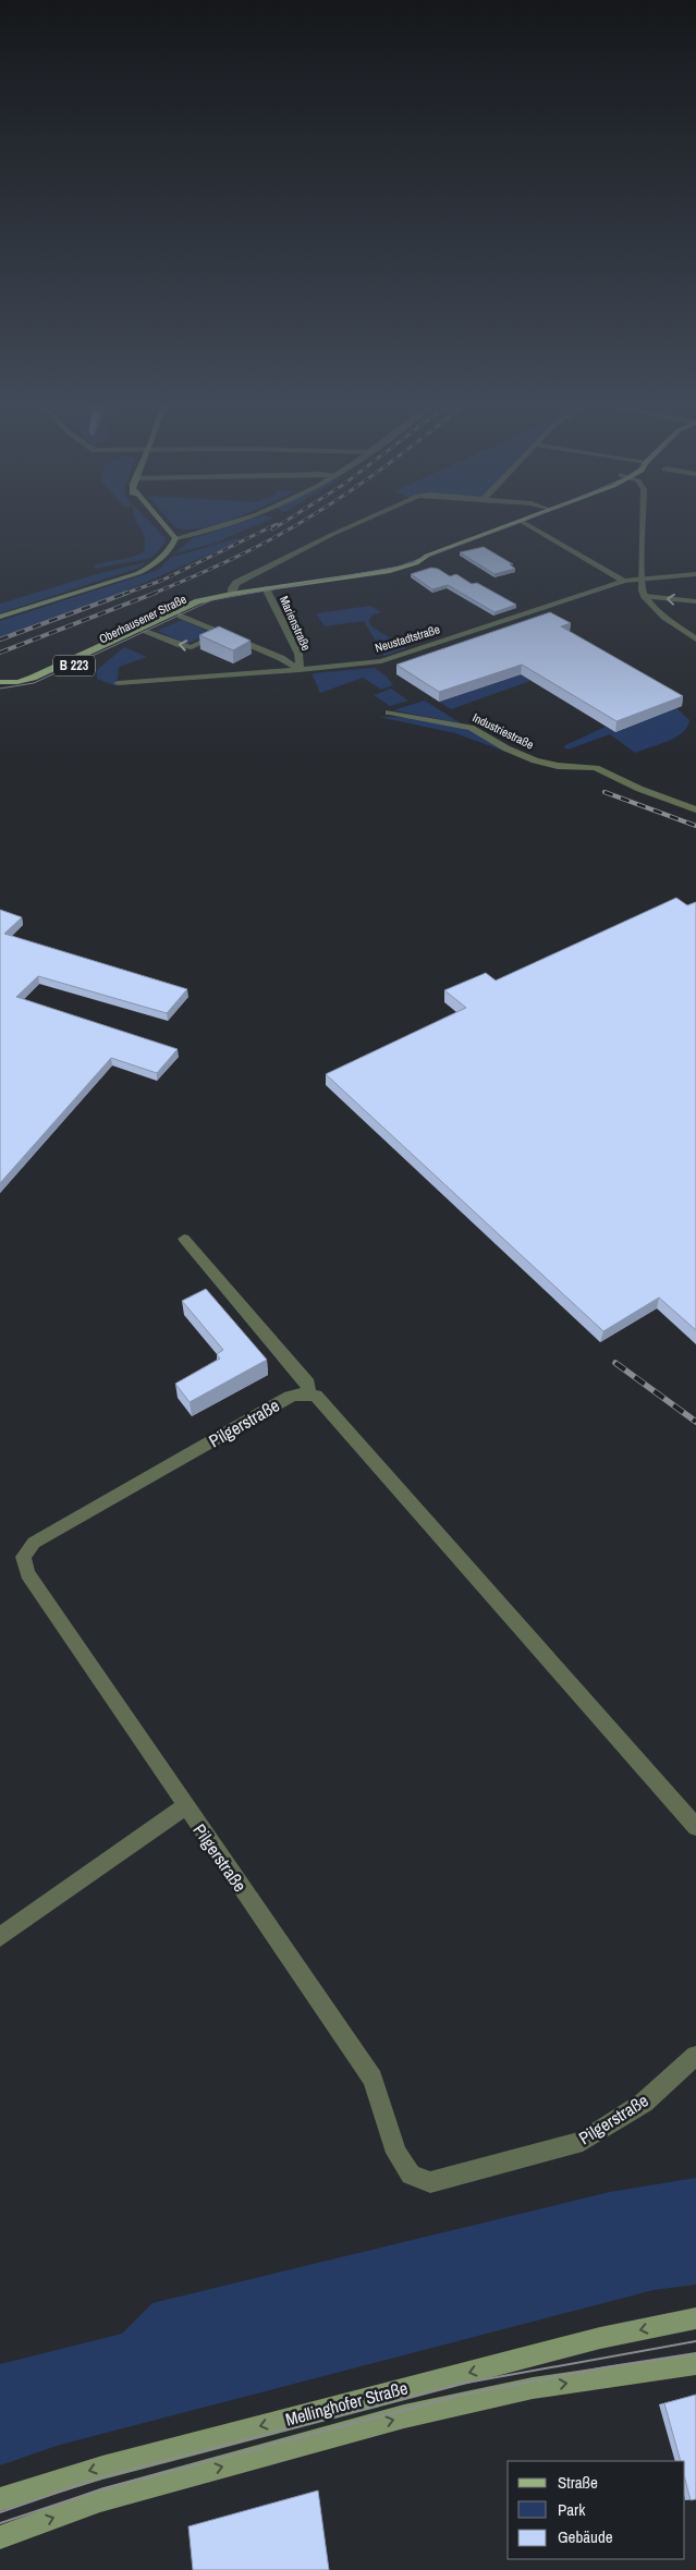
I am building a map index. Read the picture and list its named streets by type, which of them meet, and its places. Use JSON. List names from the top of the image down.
{
  "streets": {
    "main road": ["Oberhausener Straße", "B 223", "Mellinghofer Straße"],
    "street": [
      "Marienstraße",
      "Neustadtstraße",
      "Industriestraße",
      "Pilgerstraße"
    ]
  },
  "crossings": [
    ["Oberhausener Straße", "Marienstraße"],
    ["Marienstraße", "Neustadtstraße"]
  ],
  "legend": ["Straße", "Park", "Gebäude"]
}
